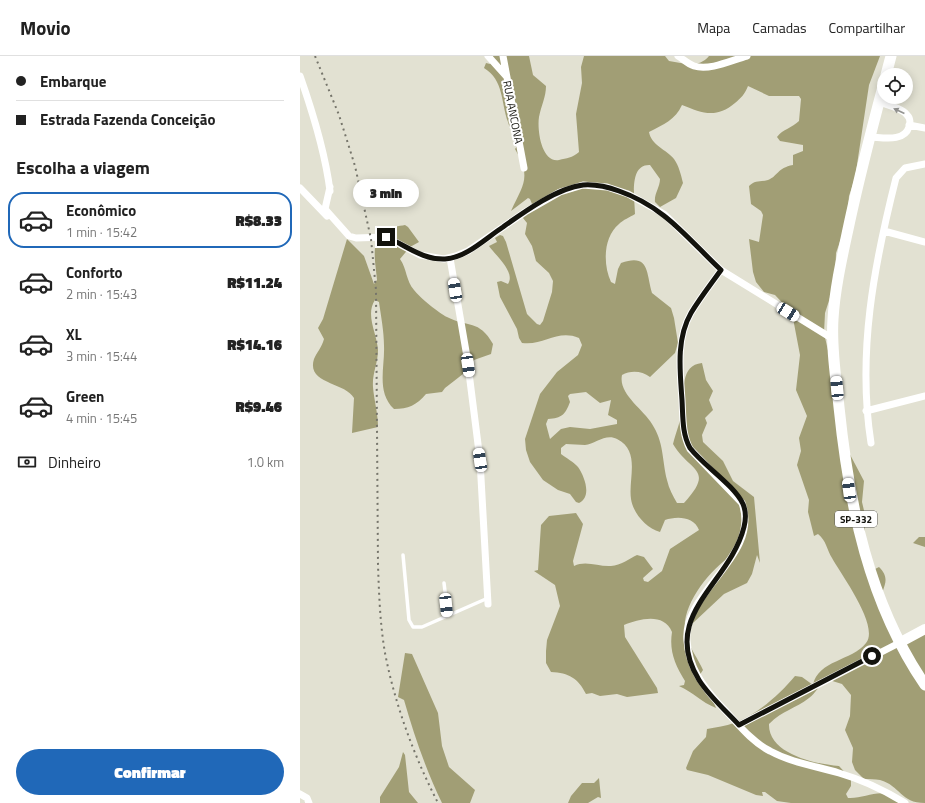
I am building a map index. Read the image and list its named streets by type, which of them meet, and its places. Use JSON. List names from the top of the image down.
{
  "streets": {
    "main road": ["SP-332"],
    "street": ["RUA ANCONA"]
  },
  "page": {
    "header": "Movio",
    "nav": ["Mapa", "Camadas", "Compartilhar"],
    "banner": ["Embarque", "Estrada Fazenda Conceição"],
    "heading": "Escolha a viagem",
    "bubble": "3 min",
    "list": [
      {
        "name": "Econômico",
        "note": "1 min · 15:42",
        "value": "R$8.33"
      },
      {
        "name": "Conforto",
        "note": "2 min · 15:43",
        "value": "R$11.24"
      },
      {
        "name": "XL",
        "note": "3 min · 15:44",
        "value": "R$14.16"
      },
      {
        "name": "Green",
        "note": "4 min · 15:45",
        "value": "R$9.46"
      }
    ],
    "pay": ["Dinheiro", "1.0 km"],
    "buttons": "Confirmar"
  }
}
